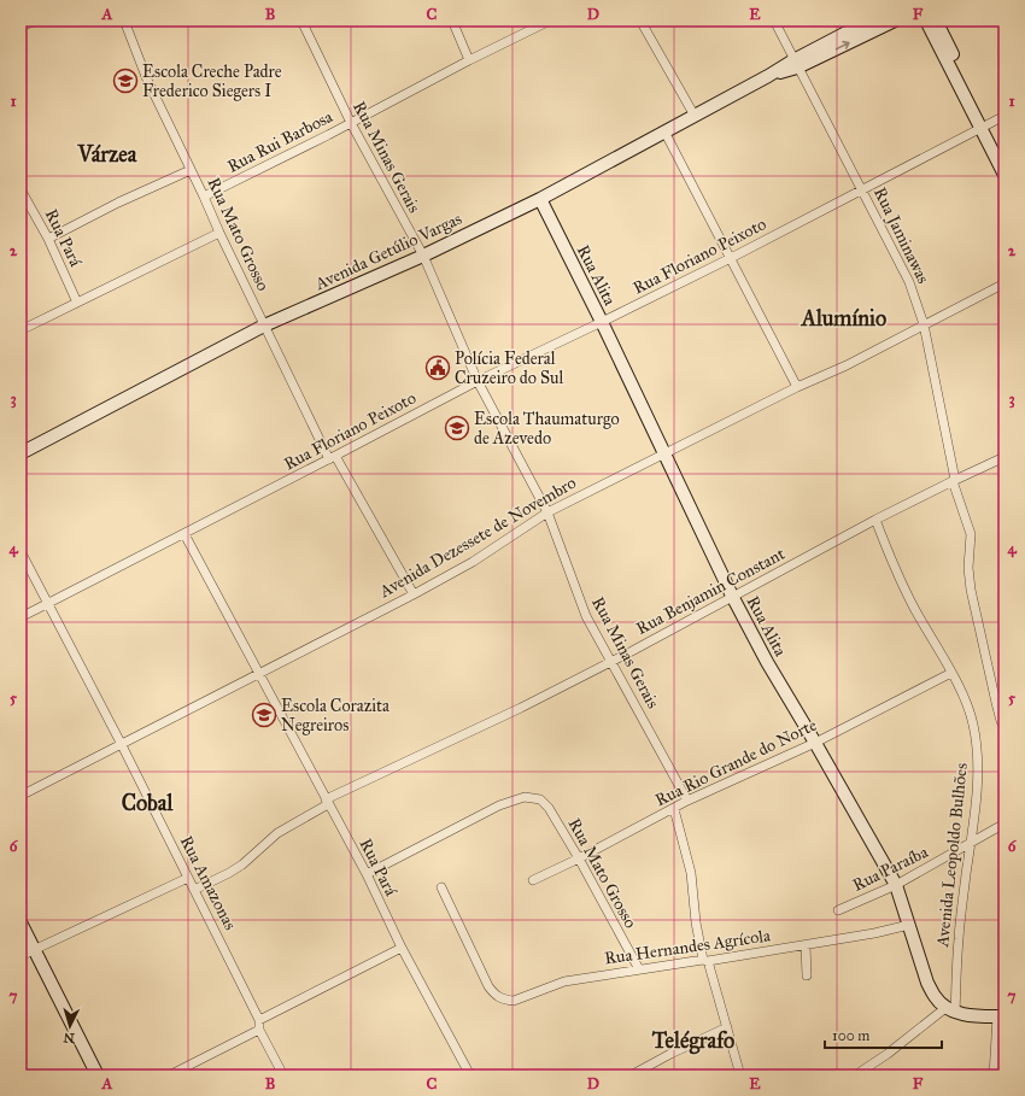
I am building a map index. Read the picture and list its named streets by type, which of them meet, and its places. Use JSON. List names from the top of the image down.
{
  "streets": {
    "street": [
      "Rua Rui Barbosa",
      "Rua Minas Gerais",
      "Rua Mato Grosso",
      "Rua Jaminawas",
      "Rua Pará",
      "Avenida Getúlio Vargas",
      "Rua Floriano Peixoto",
      "Rua Alita",
      "Avenida Dezessete de Novembro",
      "Rua Benjamin Constant",
      "Rua Rio Grande do Norte",
      "Avenida Leopoldo Bulhões",
      "Rua Paraíba",
      "Rua Amazonas",
      "Rua Hernandes Agrícola"
    ]
  },
  "crossings": [
    ["Rua Rui Barbosa", "Rua Minas Gerais"],
    ["Rua Rui Barbosa", "Rua Mato Grosso"],
    ["Rua Minas Gerais", "Avenida Getúlio Vargas"],
    ["Rua Minas Gerais", "Rua Floriano Peixoto"],
    ["Rua Minas Gerais", "Avenida Dezessete de Novembro"],
    ["Rua Minas Gerais", "Rua Benjamin Constant"],
    ["Rua Minas Gerais", "Rua Rio Grande do Norte"],
    ["Rua Mato Grosso", "Rua Pará"],
    ["Rua Mato Grosso", "Avenida Getúlio Vargas"],
    ["Rua Mato Grosso", "Rua Floriano Peixoto"],
    ["Rua Mato Grosso", "Avenida Dezessete de Novembro"],
    ["Rua Mato Grosso", "Rua Rio Grande do Norte"],
    ["Rua Mato Grosso", "Rua Hernandes Agrícola"],
    ["Rua Jaminawas", "Avenida Getúlio Vargas"],
    ["Rua Jaminawas", "Rua Floriano Peixoto"],
    ["Rua Jaminawas", "Avenida Dezessete de Novembro"],
    ["Rua Jaminawas", "Rua Benjamin Constant"],
    ["Rua Pará", "Rua Floriano Peixoto"],
    ["Rua Pará", "Avenida Dezessete de Novembro"],
    ["Rua Pará", "Rua Benjamin Constant"],
    ["Avenida Getúlio Vargas", "Rua Alita"],
    ["Rua Floriano Peixoto", "Rua Alita"],
    ["Rua Floriano Peixoto", "Rua Amazonas"],
    ["Rua Alita", "Avenida Dezessete de Novembro"],
    ["Rua Alita", "Rua Benjamin Constant"],
    ["Rua Alita", "Rua Rio Grande do Norte"],
    ["Rua Alita", "Avenida Leopoldo Bulhões"],
    ["Rua Alita", "Rua Paraíba"],
    ["Rua Alita", "Rua Hernandes Agrícola"],
    ["Avenida Dezessete de Novembro", "Rua Amazonas"],
    ["Rua Benjamin Constant", "Avenida Leopoldo Bulhões"],
    ["Rua Benjamin Constant", "Rua Amazonas"],
    ["Rua Rio Grande do Norte", "Avenida Leopoldo Bulhões"],
    ["Avenida Leopoldo Bulhões", "Rua Paraíba"]
  ],
  "districts": [
    "Várzea",
    "Alumínio",
    "Cobal",
    "Telégrafo"
  ],
  "places": {
    "school or university": ["Escola Creche Padre Frederico Siegers I", "Escola Thaumaturgo de Azevedo", "Escola Corazita Negreiros"],
    "public building": ["Polícia Federal Cruzeiro do Sul"]
  },
  "scale_bar": "100 m",
  "north": "bottom",
  "grid": {
    "columns": [
      "A",
      "B",
      "C",
      "D",
      "E",
      "F"
    ],
    "rows": [
      "1",
      "2",
      "3",
      "4",
      "5",
      "6",
      "7"
    ]
  }
}
